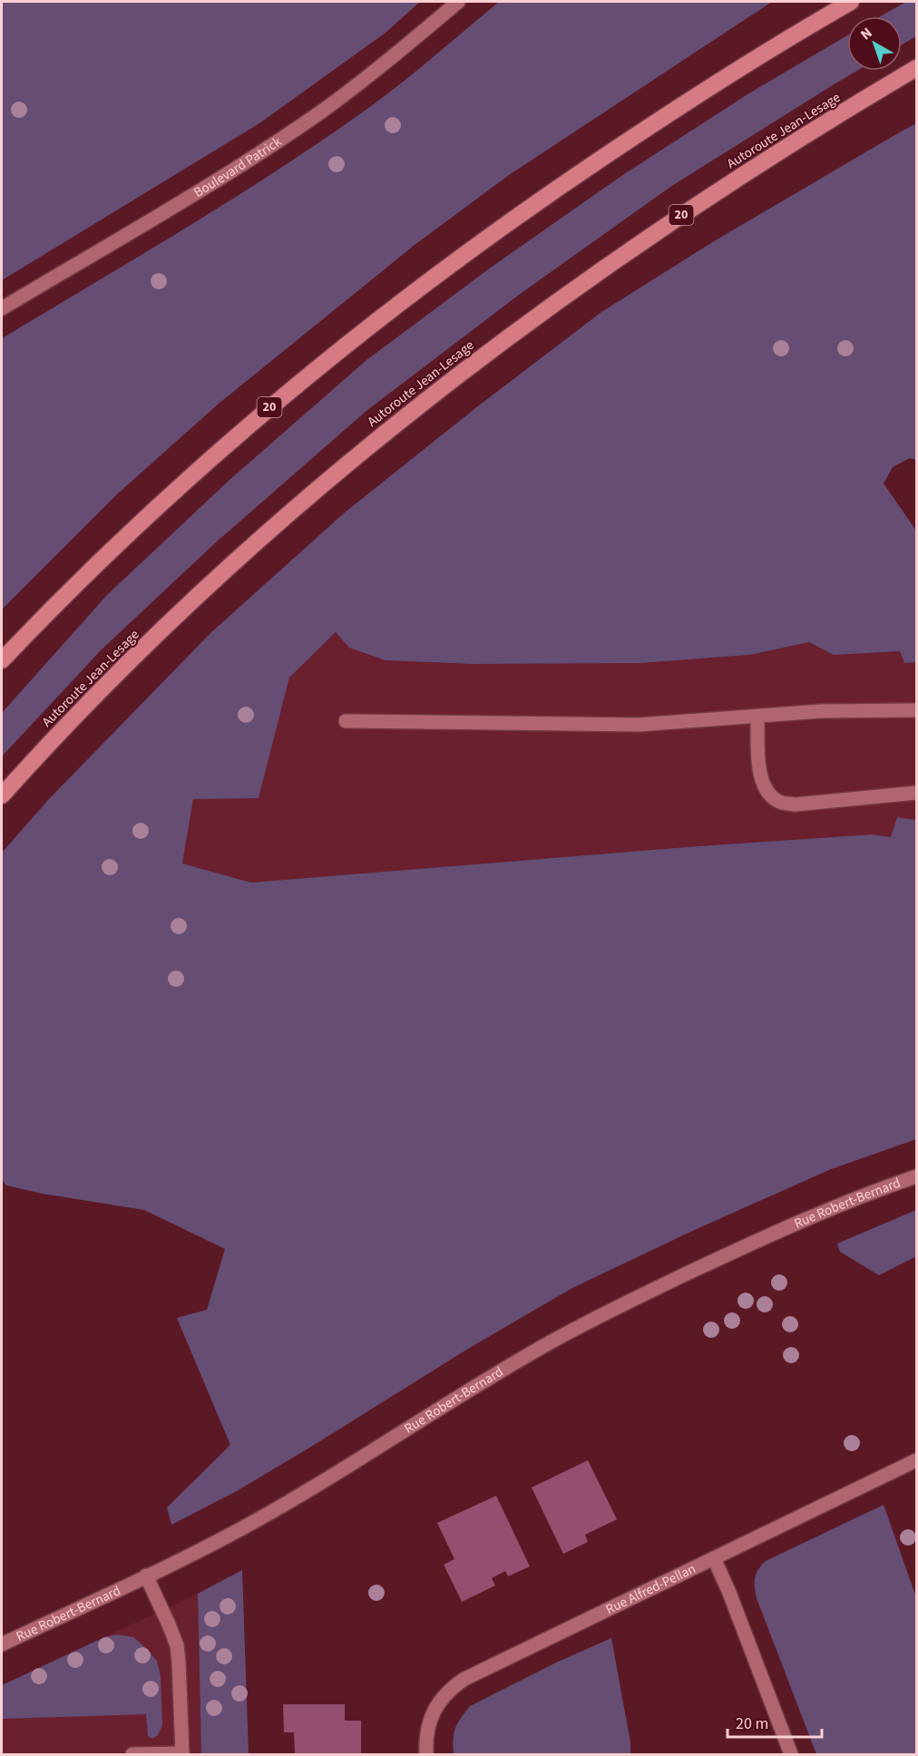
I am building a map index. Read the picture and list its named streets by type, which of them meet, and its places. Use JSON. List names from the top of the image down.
{
  "streets": {
    "highway": ["Autoroute Jean-Lesage", "20"],
    "street": ["Boulevard Patrick", "Rue Robert-Bernard", "Rue Alfred-Pellan"]
  },
  "scale_bar": "20 m",
  "north": "top left"
}
